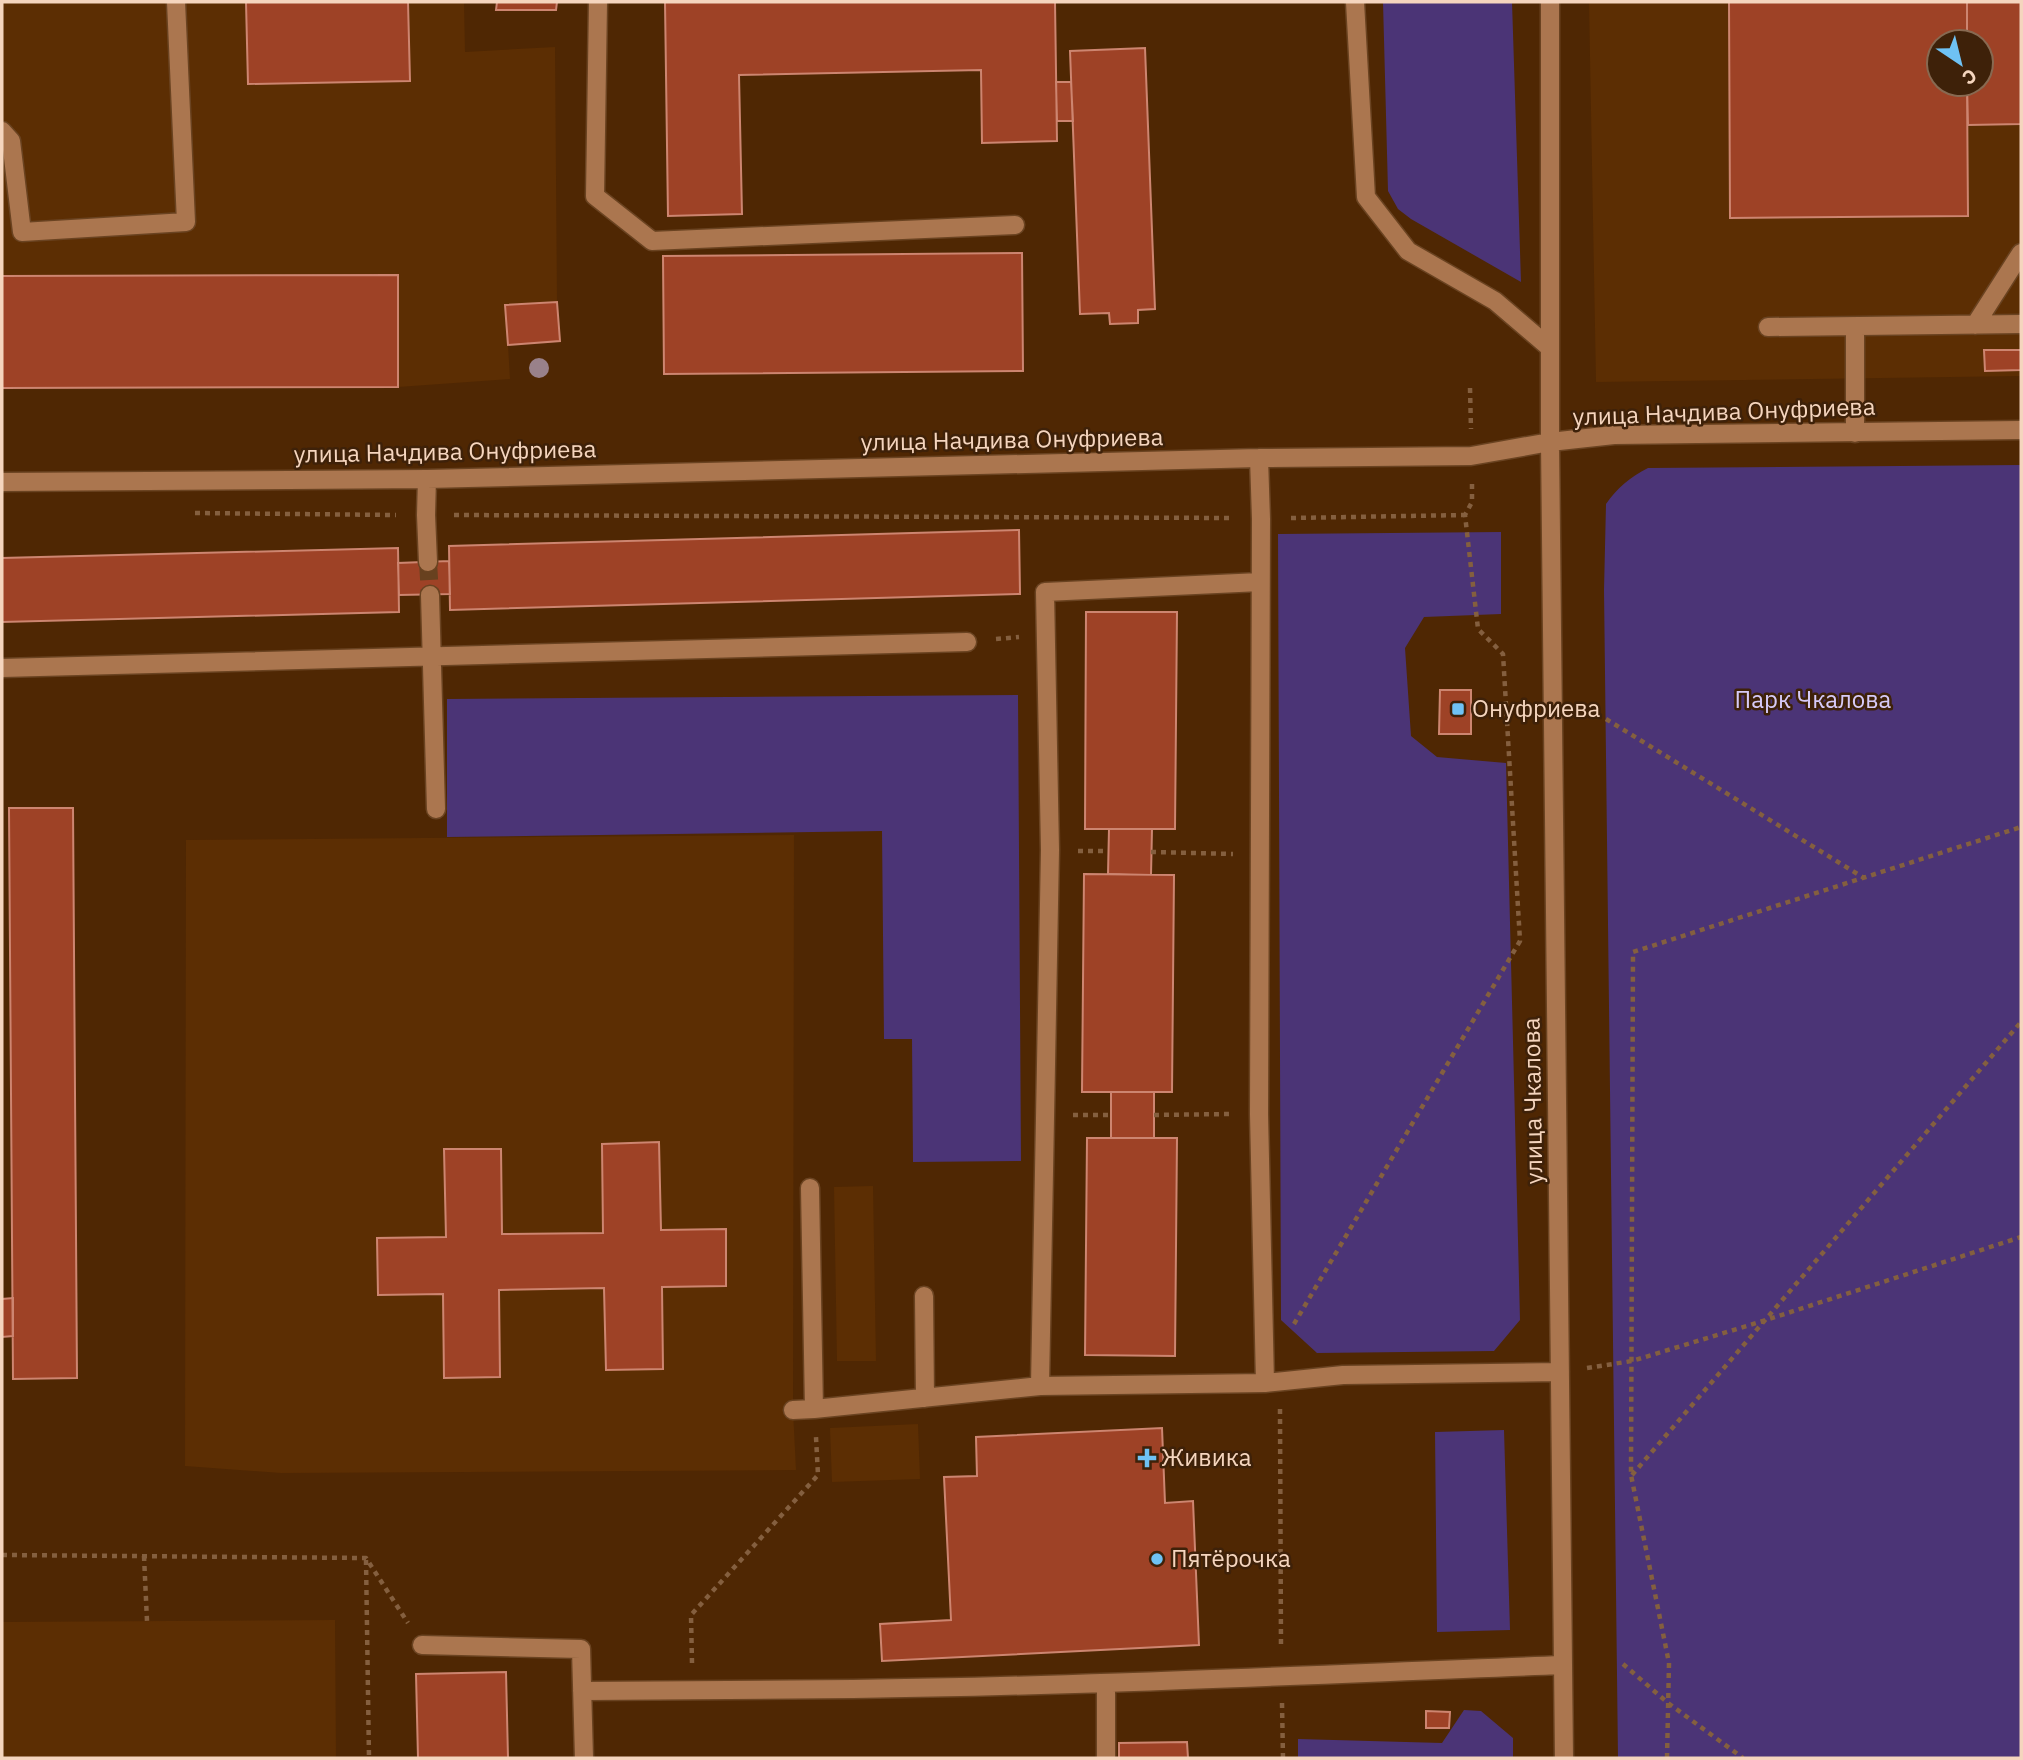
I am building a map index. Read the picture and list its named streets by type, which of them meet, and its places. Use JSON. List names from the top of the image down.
{
  "streets": {
    "street": ["улица Начдива Онуфриева", "улица Чкалова"]
  },
  "crossings": [
    ["улица Начдива Онуфриева", "улица Чкалова"]
  ],
  "parks": ["Парк Чкалова"],
  "places": {
    "transit": ["Онуфриева"],
    "health": ["Живика"],
    "other": ["Пятёрочка"]
  },
  "north": "bottom right"
}
